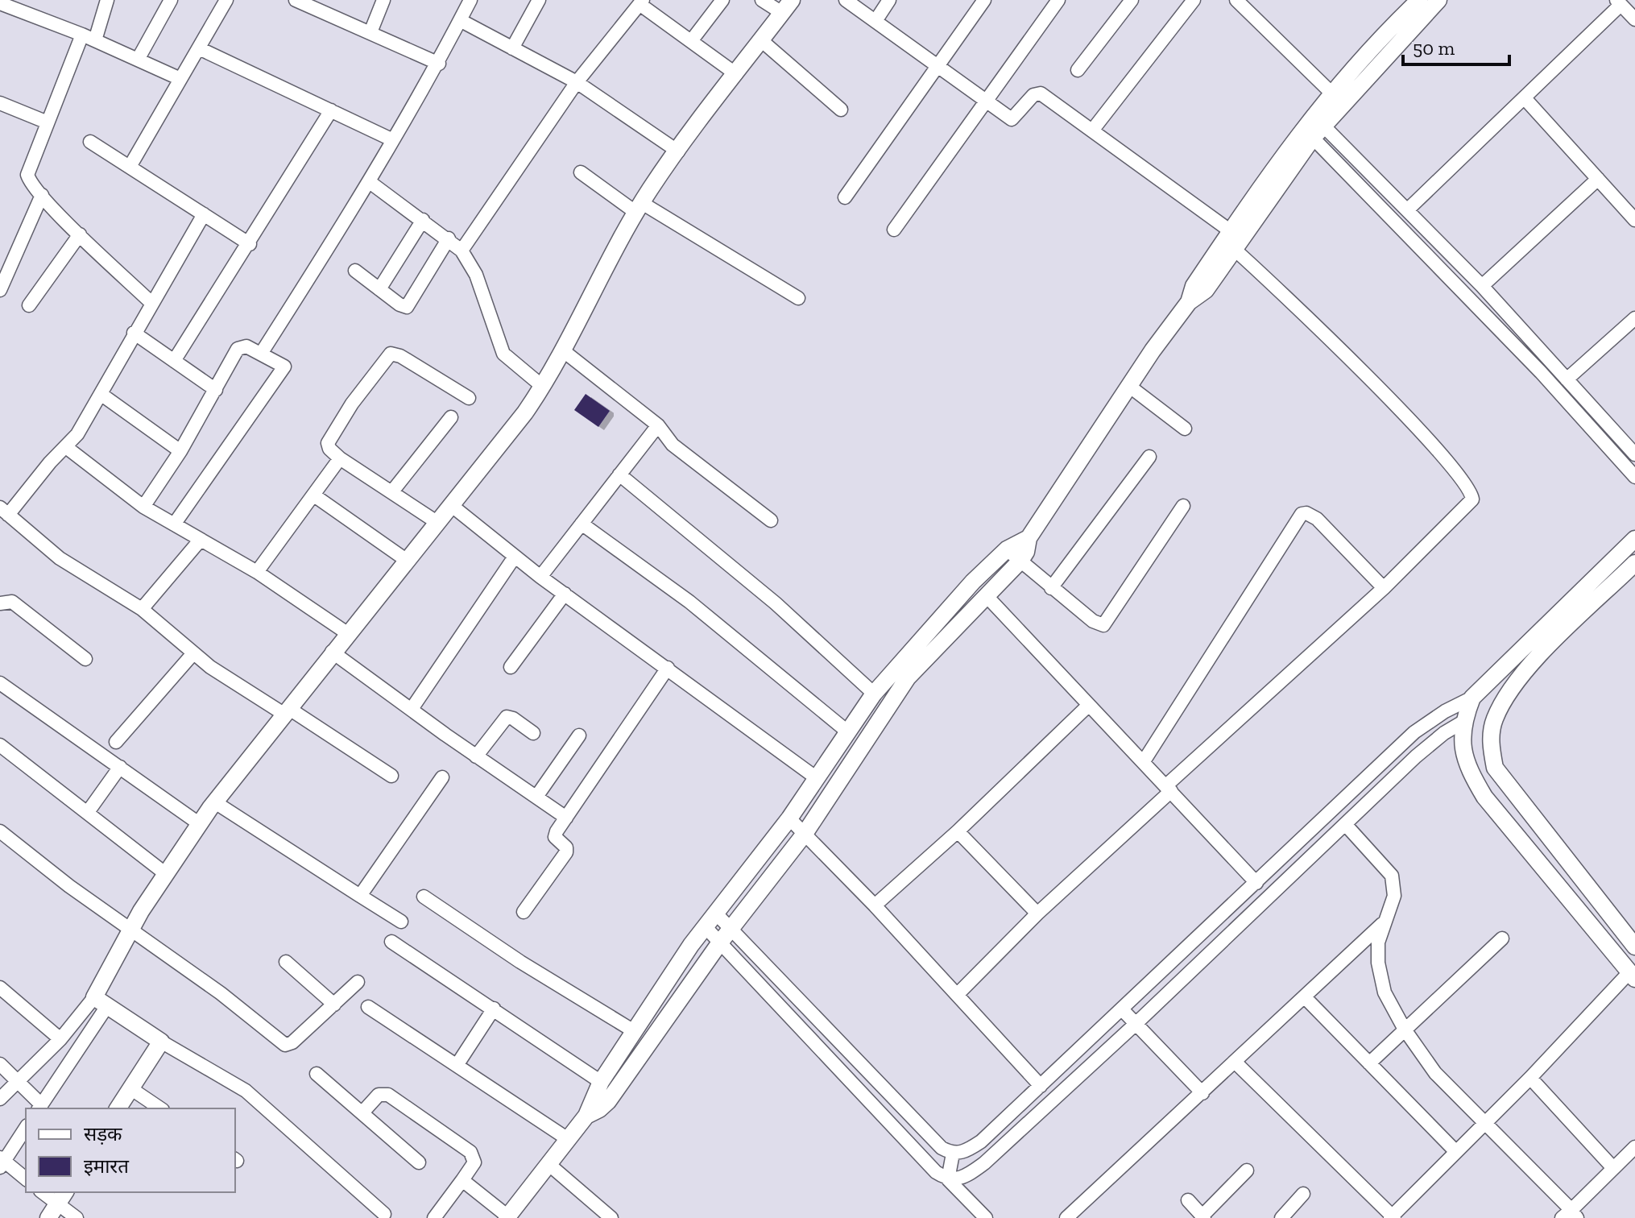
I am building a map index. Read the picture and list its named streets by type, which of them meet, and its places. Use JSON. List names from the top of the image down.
{
  "legend": ["सड़क", "इमारत"],
  "scale_bar": "50 m"
}
